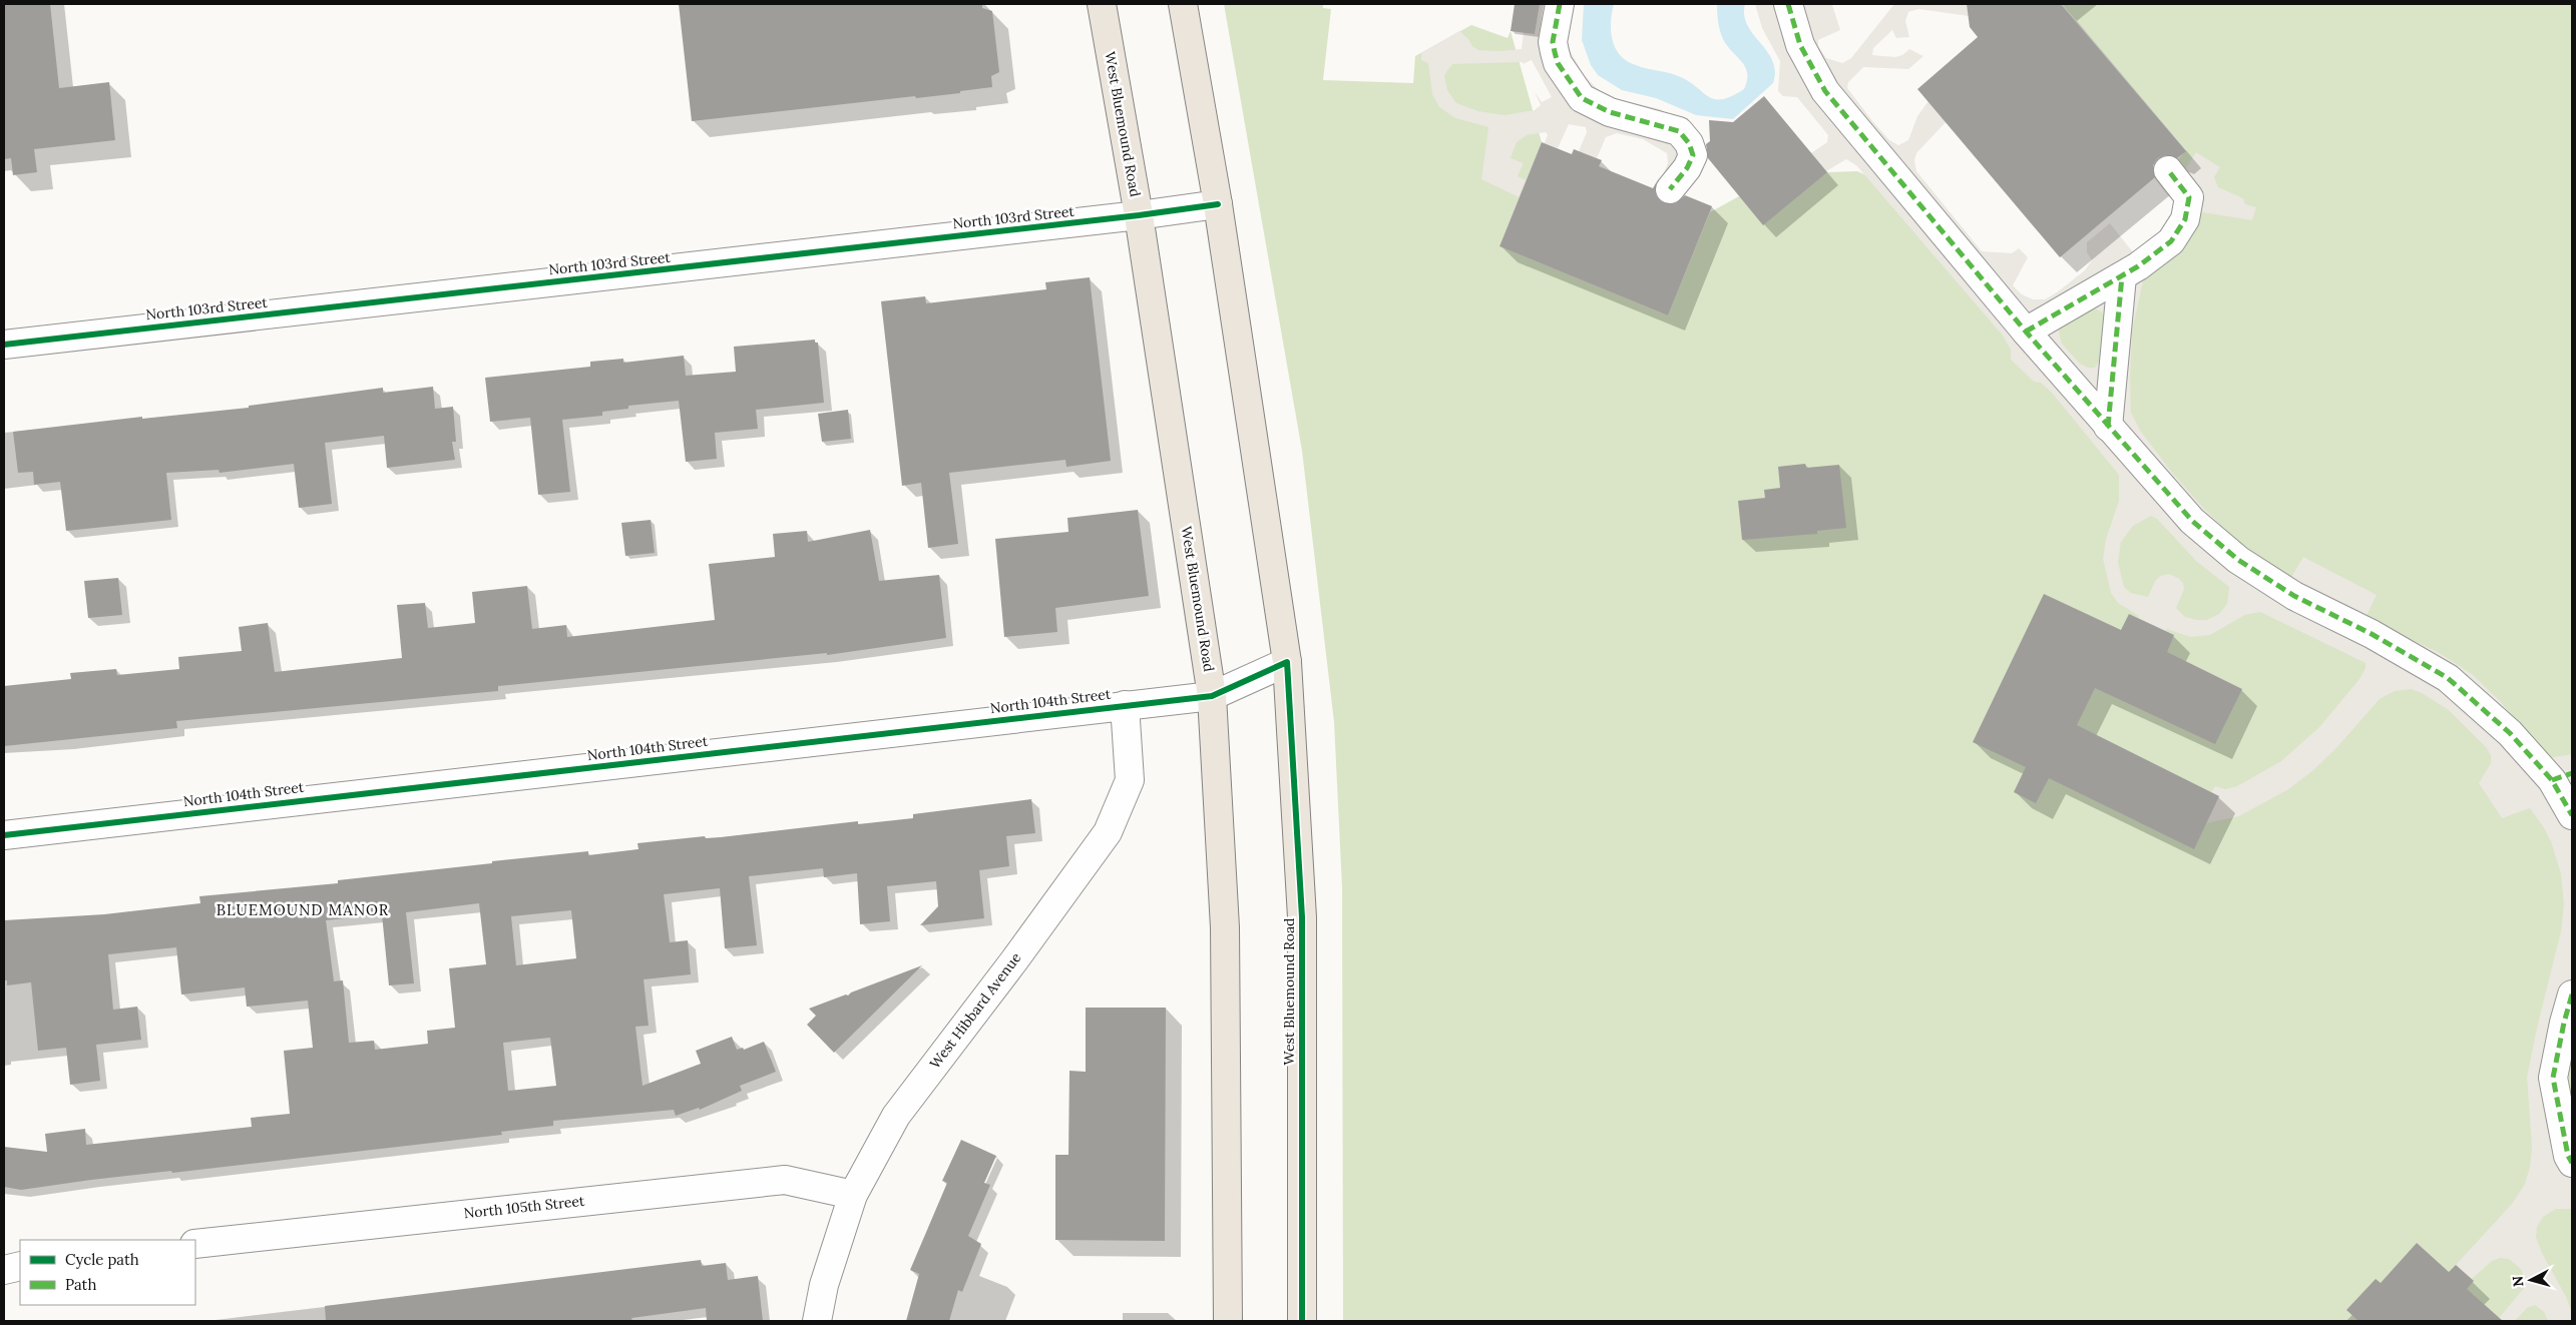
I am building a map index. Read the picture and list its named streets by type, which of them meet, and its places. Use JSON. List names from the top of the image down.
{
  "streets": {
    "main road": ["West Bluemound Road"],
    "street": [
      "North 103rd Street",
      "North 104th Street",
      "West Hibbard Avenue",
      "North 105th Street"
    ]
  },
  "crossings": [
    ["West Bluemound Road", "North 103rd Street"],
    ["West Bluemound Road", "North 104th Street"],
    ["North 104th Street", "West Hibbard Avenue"],
    ["West Hibbard Avenue", "North 105th Street"]
  ],
  "districts": ["BLUEMOUND MANOR"],
  "legend": ["Cycle path", "Path"],
  "north": "left"
}
